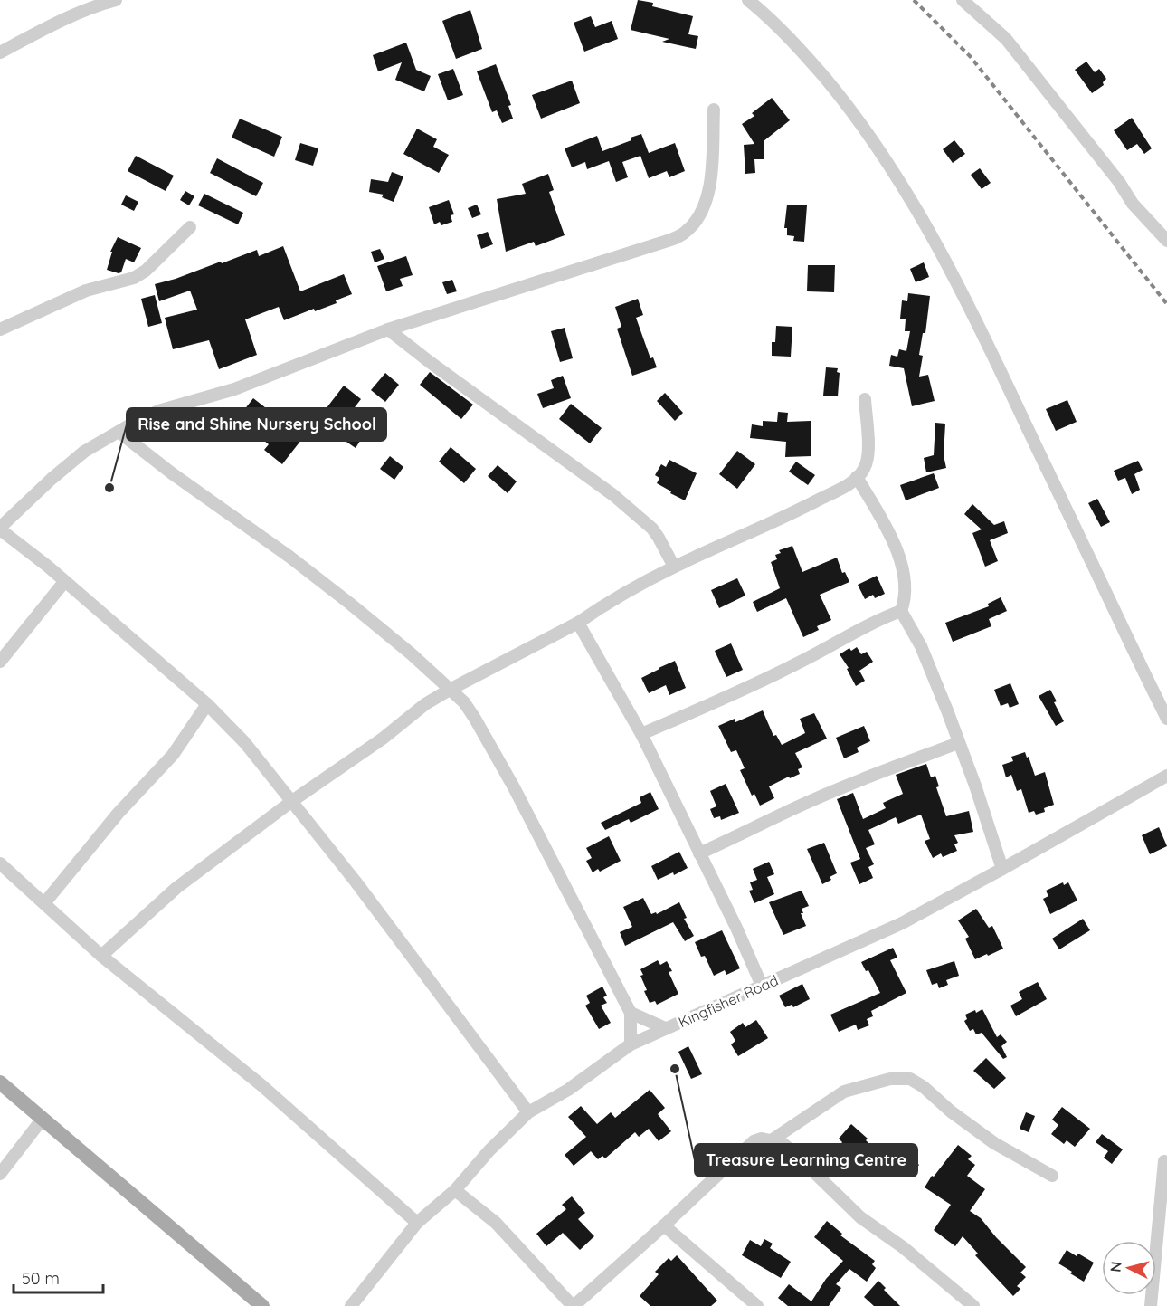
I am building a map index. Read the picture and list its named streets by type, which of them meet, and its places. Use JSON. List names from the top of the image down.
{
  "streets": {
    "street": ["Kingfisher Road"]
  },
  "places": ["Rise and Shine Nursery School", "Treasure Learning Centre"],
  "scale_bar": "50 m",
  "north": "left"
}
